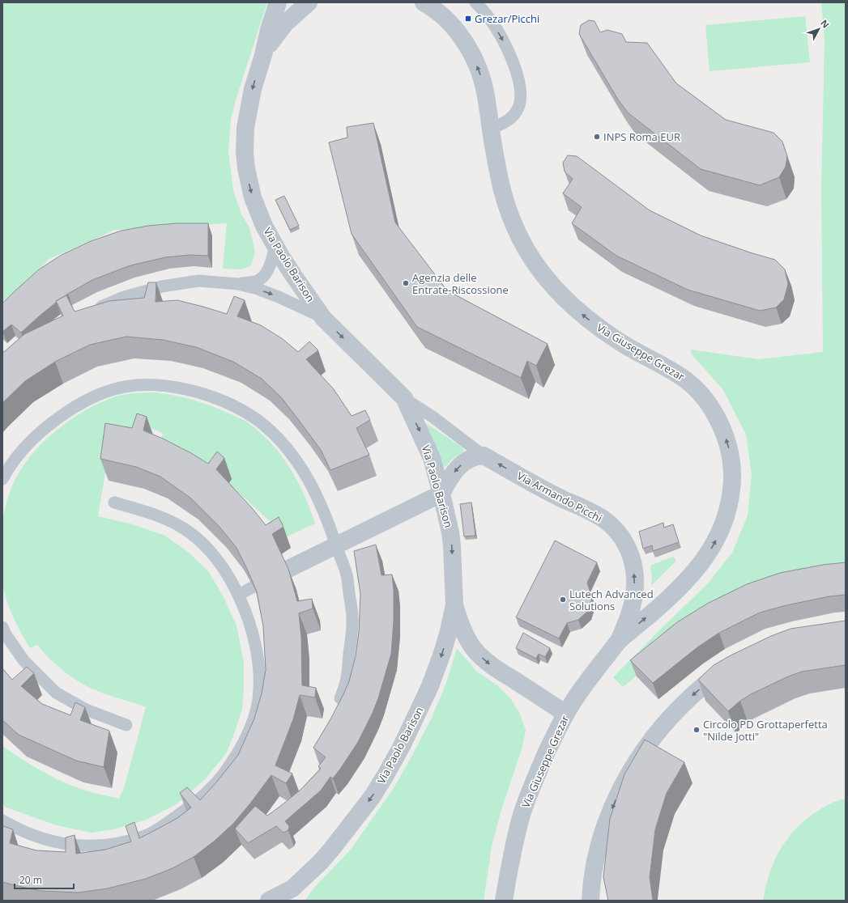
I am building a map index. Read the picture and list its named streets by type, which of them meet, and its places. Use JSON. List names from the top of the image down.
{
  "streets": {
    "street": ["Via Paolo Barison", "Via Giuseppe Grezar", "Via Armando Picchi"]
  },
  "crossings": [
    ["Via Paolo Barison", "Via Armando Picchi"],
    ["Via Giuseppe Grezar", "Via Armando Picchi"]
  ],
  "one_way": ["Via Paolo Barison", "Via Giuseppe Grezar", "Via Armando Picchi"],
  "places": {
    "transit": ["Grezar/Picchi"],
    "other": [
      "INPS Roma EUR",
      "Agenzia delle Entrate-Riscossione",
      "Lutech Advanced Solutions",
      "Circolo PD Grottaperfetta \"Nilde Jotti\""
    ]
  },
  "scale_bar": "20 m",
  "north": "top right"
}
